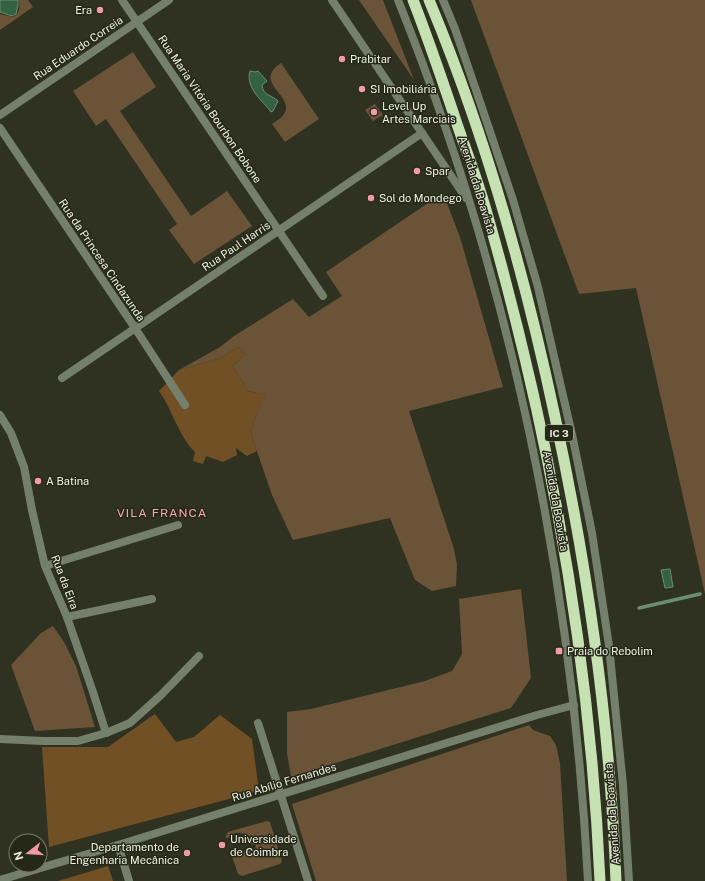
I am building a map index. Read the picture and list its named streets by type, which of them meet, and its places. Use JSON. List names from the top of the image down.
{
  "streets": {
    "highway": ["Avenida da Boavista", "IC 3"],
    "street": [
      "Rua Eduardo Correia",
      "Rua Maria Vitória Bourbon Bobone",
      "Rua Paul Harris",
      "Rua da Princesa Cindazunda",
      "Rua da Eira",
      "Rua Abílio Fernandes"
    ]
  },
  "crossings": [
    ["Rua Eduardo Correia", "Rua Maria Vitória Bourbon Bobone"],
    ["Rua Maria Vitória Bourbon Bobone", "Rua Paul Harris"],
    ["Avenida da Boavista", "Rua Abílio Fernandes"],
    ["Rua Paul Harris", "Rua da Princesa Cindazunda"]
  ],
  "districts": ["VILA FRANCA"],
  "places": {
    "other": [
      "Era",
      "Prabitar",
      "SI Imobiliária",
      "Level Up Artes Marciais",
      "Spar",
      "Sol do Mondego",
      "A Batina",
      "Universidade de Coimbra",
      "Departamento de Engenharia Mecânica"
    ],
    "transit": ["Praia do Rebolim"]
  },
  "north": "left"
}
